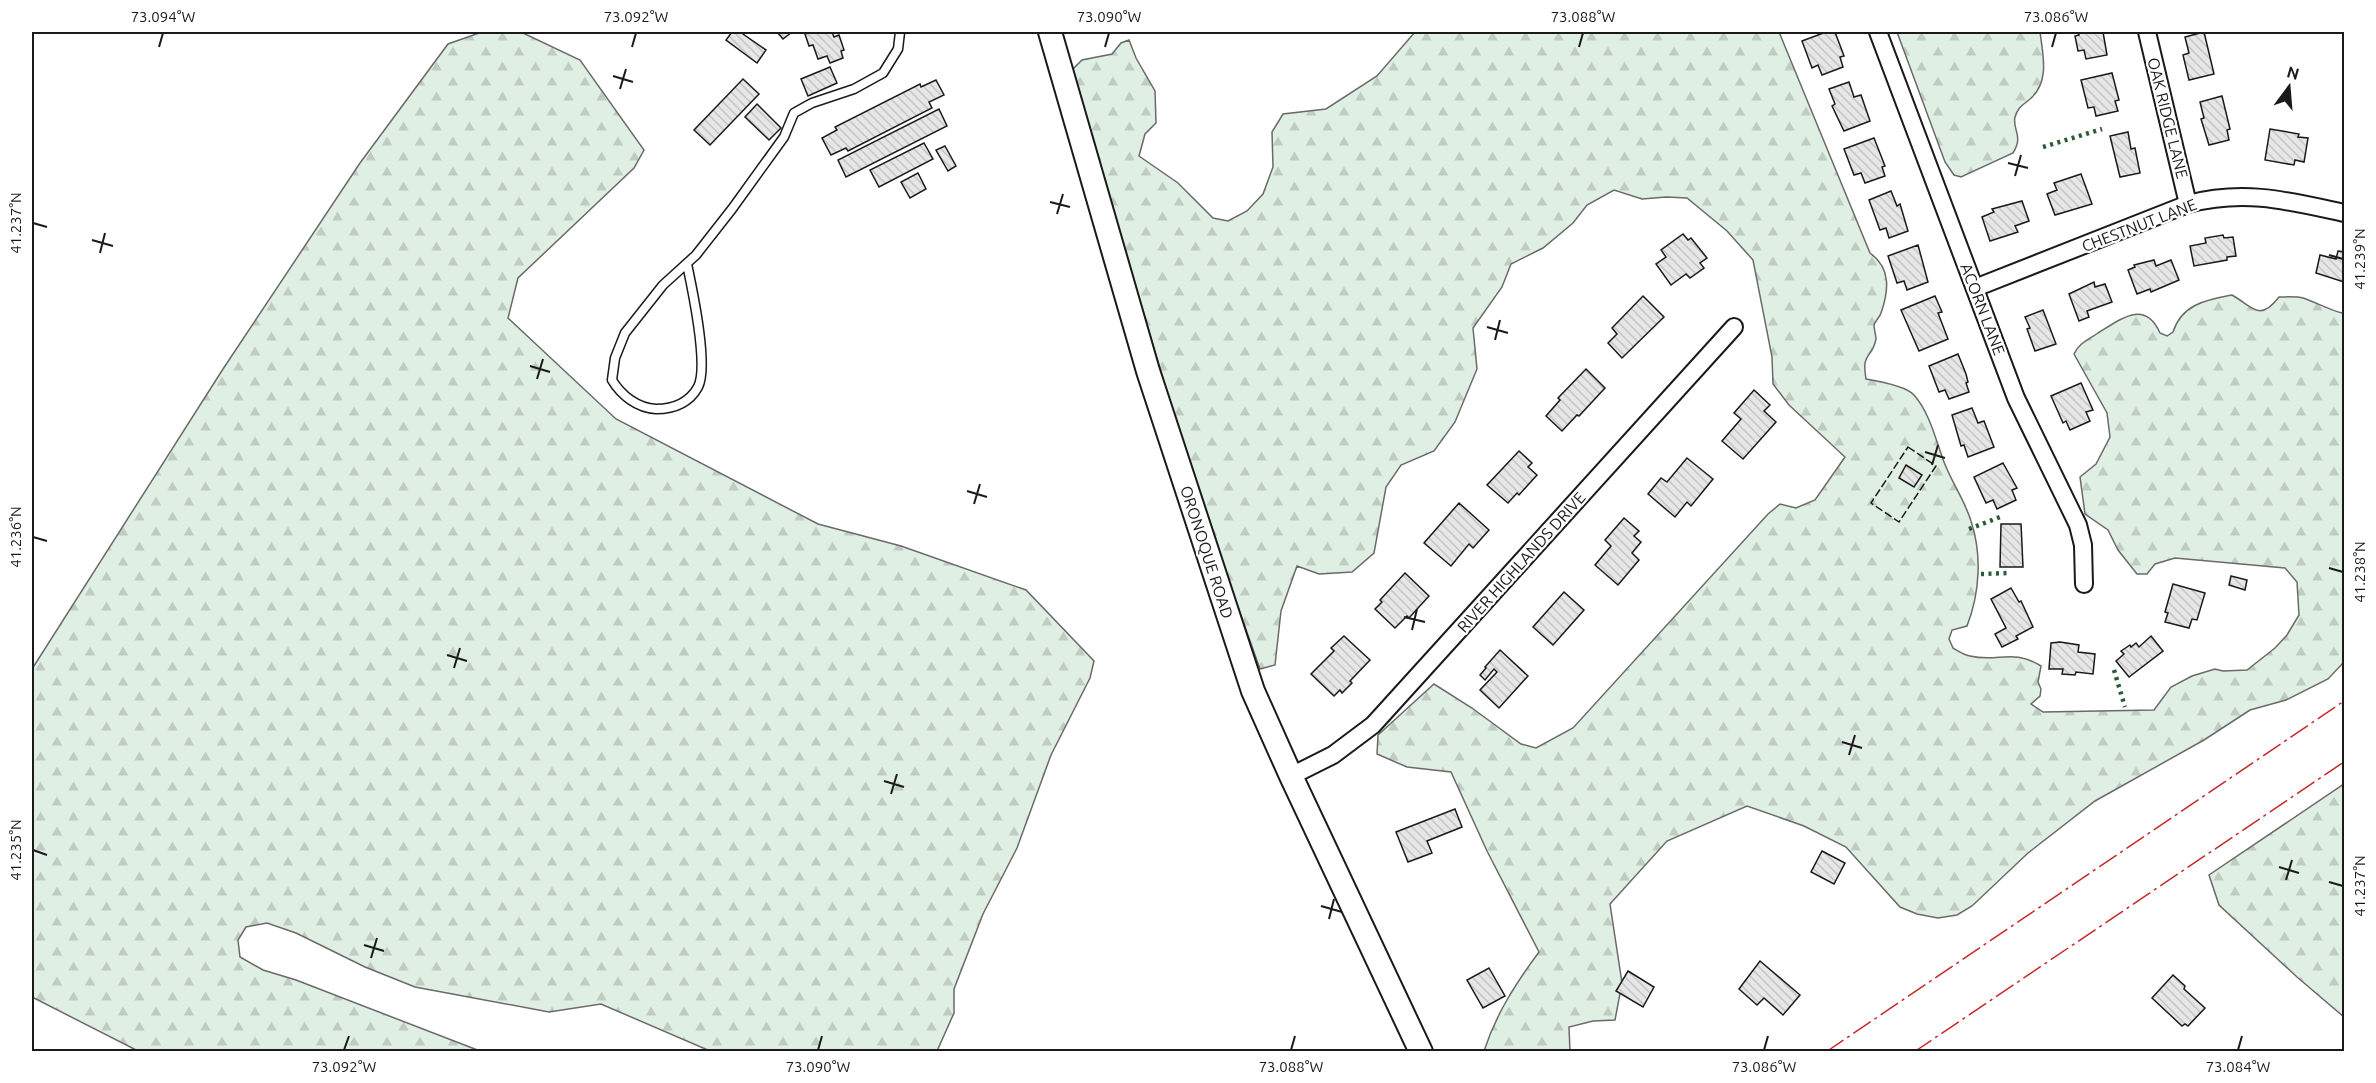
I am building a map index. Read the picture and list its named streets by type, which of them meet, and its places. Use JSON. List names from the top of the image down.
{
  "streets": {
    "street": [
      "OAK RIDGE LANE",
      "CHESTNUT LANE",
      "ACORN LANE",
      "ORONOQUE ROAD",
      "RIVER HIGHLANDS DRIVE"
    ]
  },
  "crossings": [
    ["OAK RIDGE LANE", "CHESTNUT LANE"],
    ["CHESTNUT LANE", "ACORN LANE"],
    ["ORONOQUE ROAD", "RIVER HIGHLANDS DRIVE"]
  ],
  "north": "top",
  "coordinates": [
    "73.094°W",
    "73.092°W",
    "73.090°W",
    "73.088°W",
    "73.086°W",
    "41.237°N",
    "41.239°N",
    "41.236°N",
    "41.238°N",
    "41.235°N",
    "73.084°W"
  ]
}
